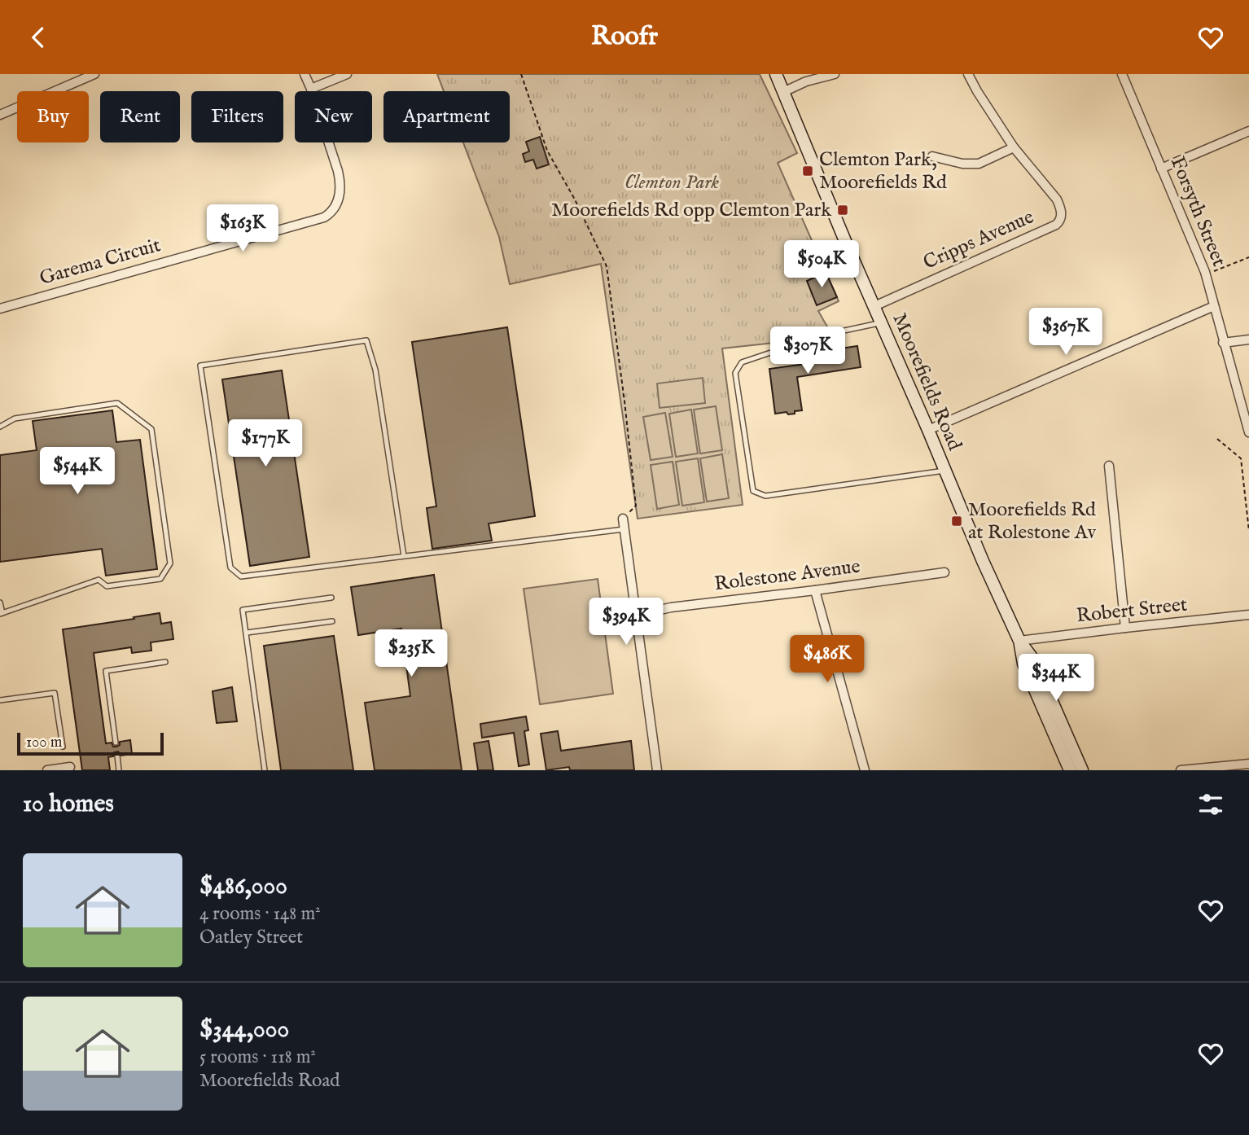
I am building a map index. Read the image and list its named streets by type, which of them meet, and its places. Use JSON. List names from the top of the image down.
{
  "streets": {
    "main road": ["Moorefields Road"],
    "street": [
      "Forsyth Street",
      "Cripps Avenue",
      "Garema Circuit",
      "Rolestone Avenue",
      "Robert Street"
    ]
  },
  "crossings": [
    ["Cripps Avenue", "Moorefields Road"],
    ["Moorefields Road", "Robert Street"]
  ],
  "parks": ["Clemton Park"],
  "places": {
    "transit": ["Clemton Park, Moorefields Rd", "Moorefields Rd opp Clemton Park", "Moorefields Rd at Rolestone Av"]
  },
  "scale_bar": "100 m",
  "page": {
    "header": "Roofr",
    "chip": [
      "Buy",
      "Rent",
      "Filters",
      "New",
      "Apartment"
    ],
    "price": [
      "$163K",
      "$504K",
      "$367K",
      "$307K",
      "$177K",
      "$544K",
      "$394K",
      "$235K",
      "$486K",
      "$344K"
    ],
    "scale": "100 m",
    "heading": "10 homes",
    "list": [
      {
        "name": "$486,000",
        "note": "4 rooms · 148 m² · Oatley Street"
      },
      {
        "name": "$344,000",
        "note": "5 rooms · 118 m² · Moorefields Road"
      }
    ]
  }
}
